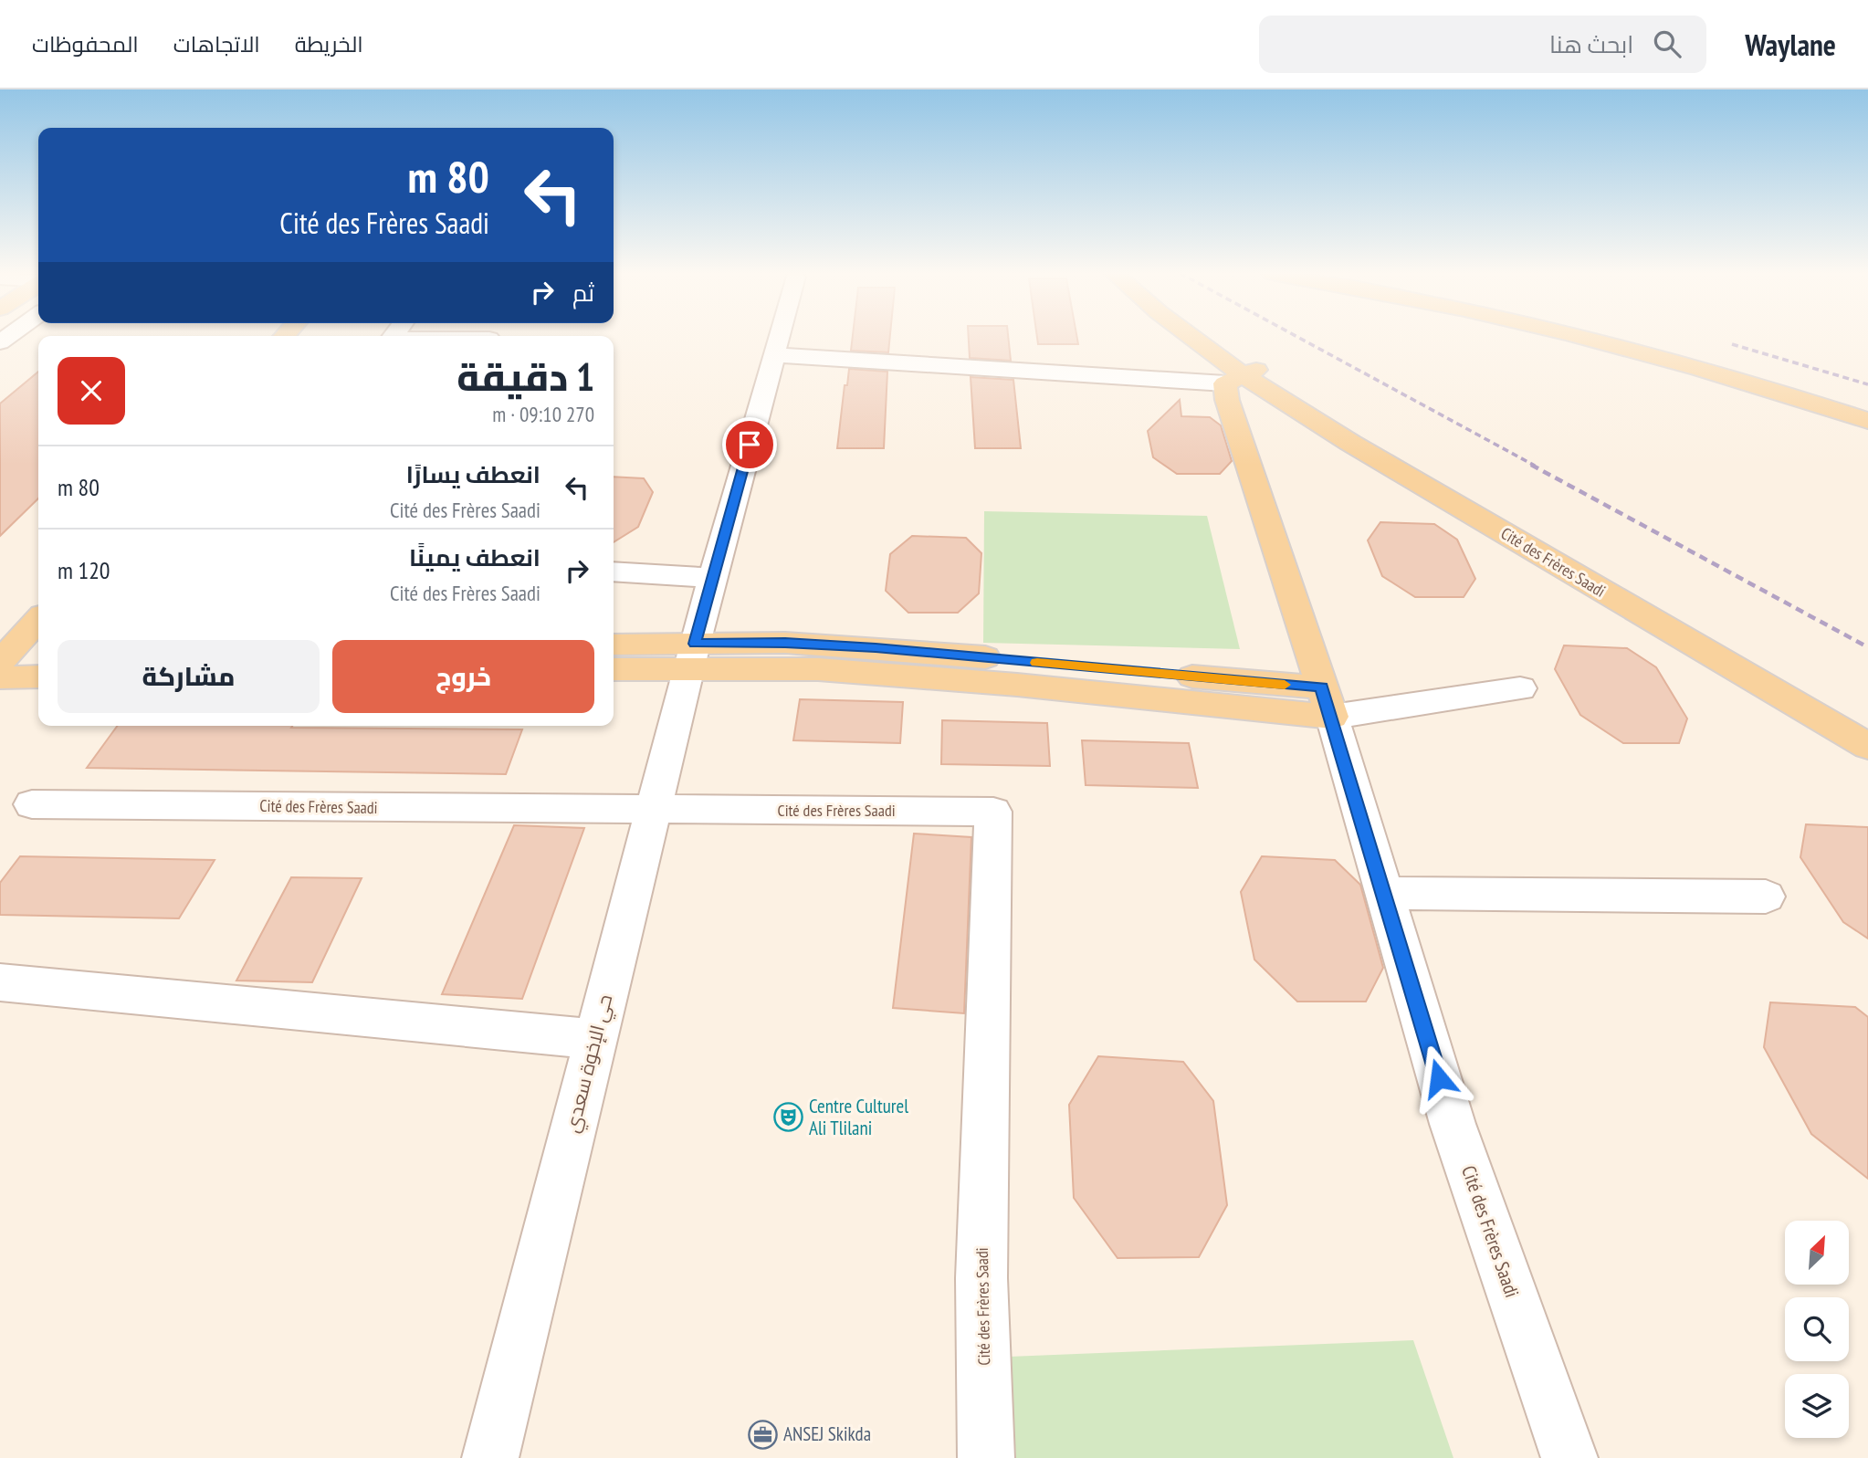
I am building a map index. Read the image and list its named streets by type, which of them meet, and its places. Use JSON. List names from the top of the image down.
{
  "streets": {
    "main road": ["Cité des Frères Saadi"],
    "street": ["حي الإخوة سعدي"]
  },
  "crossings": [
    ["Cité des Frères Saadi", "حي الإخوة سعدي"]
  ],
  "places": {
    "theatre": ["Centre Culturel Ali Tlilani"],
    "office": ["ANSEJ Skikda"]
  },
  "north": "top right",
  "page": {
    "header": "Waylane",
    "search": "ابحث هنا",
    "nav": ["الخريطة", "الاتجاهات", "المحفوظات"],
    "turn": ["80 m", "Cité des Frères Saadi"],
    "then": "ثم",
    "heading": ["1 دقيقة", "270 m · 09:10"],
    "list": [
      {
        "name": "انعطف يسارًا",
        "note": "Cité des Frères Saadi",
        "value": "80 m"
      },
      {
        "name": "انعطف يمينًا",
        "note": "Cité des Frères Saadi",
        "value": "120 m"
      }
    ],
    "buttons": ["خروج", "مشاركة"]
  }
}
